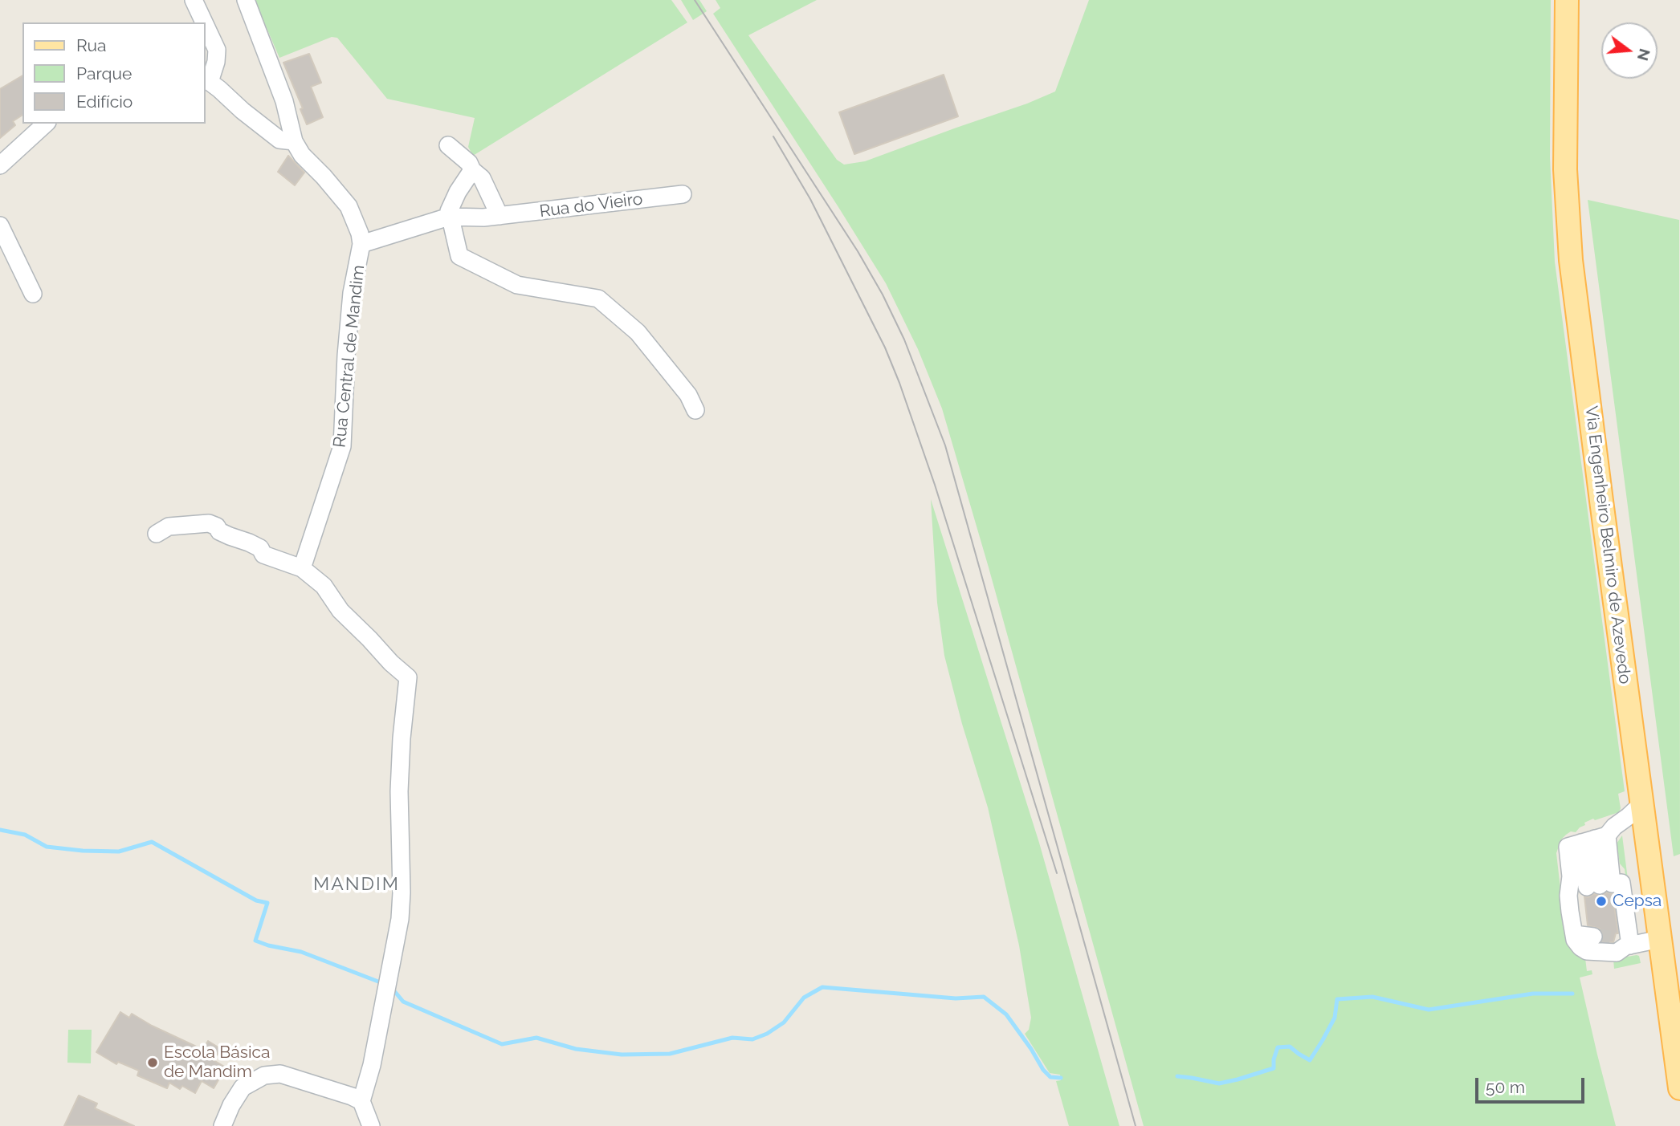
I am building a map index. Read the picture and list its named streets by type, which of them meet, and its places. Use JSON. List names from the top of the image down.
{
  "streets": {
    "main road": ["Via Engenheiro Belmiro de Azevedo"],
    "street": ["Rua do Vieiro", "Rua Central de Mandim"]
  },
  "crossings": [
    ["Rua do Vieiro", "Rua Central de Mandim"]
  ],
  "districts": ["MANDIM"],
  "places": ["Cepsa", "Escola Básica de Mandim"],
  "legend": ["Rua", "Parque", "Edifício"],
  "scale_bar": "50 m",
  "north": "right"
}
